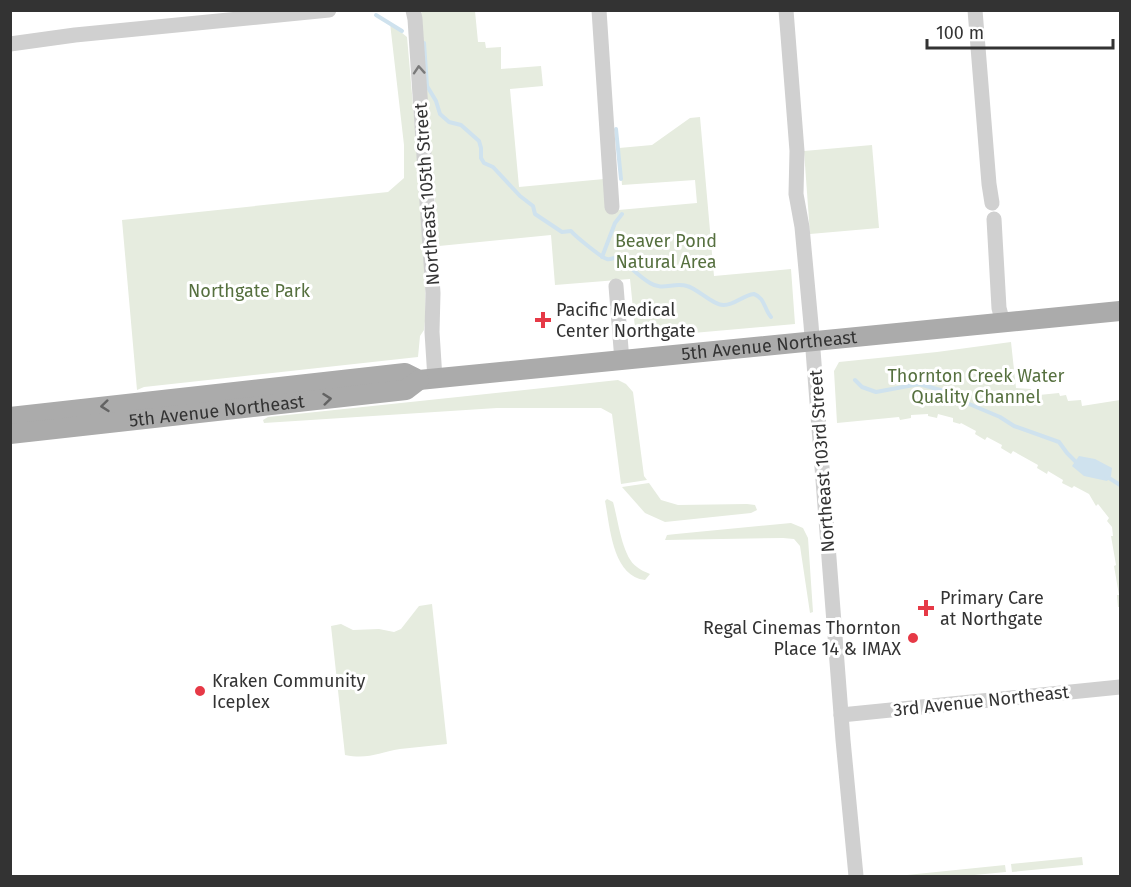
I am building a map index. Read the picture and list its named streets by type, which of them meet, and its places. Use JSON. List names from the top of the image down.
{
  "streets": {
    "main road": ["5th Avenue Northeast"],
    "street": ["Northeast 105th Street", "Northeast 103rd Street", "3rd Avenue Northeast"]
  },
  "crossings": [
    ["Northeast 105th Street", "5th Avenue Northeast"],
    ["5th Avenue Northeast", "Northeast 103rd Street"],
    ["Northeast 103rd Street", "3rd Avenue Northeast"]
  ],
  "one_way": ["Northeast 105th Street"],
  "parks": ["Beaver Pond Natural Area", "Northgate Park", "Thornton Creek Water Quality Channel"],
  "places": {
    "health": ["Pacific Medical Center Northgate", "Primary Care at Northgate"],
    "other": ["Regal Cinemas Thornton Place 14 & IMAX", "Kraken Community Iceplex"]
  },
  "scale_bar": "100 m"
}
